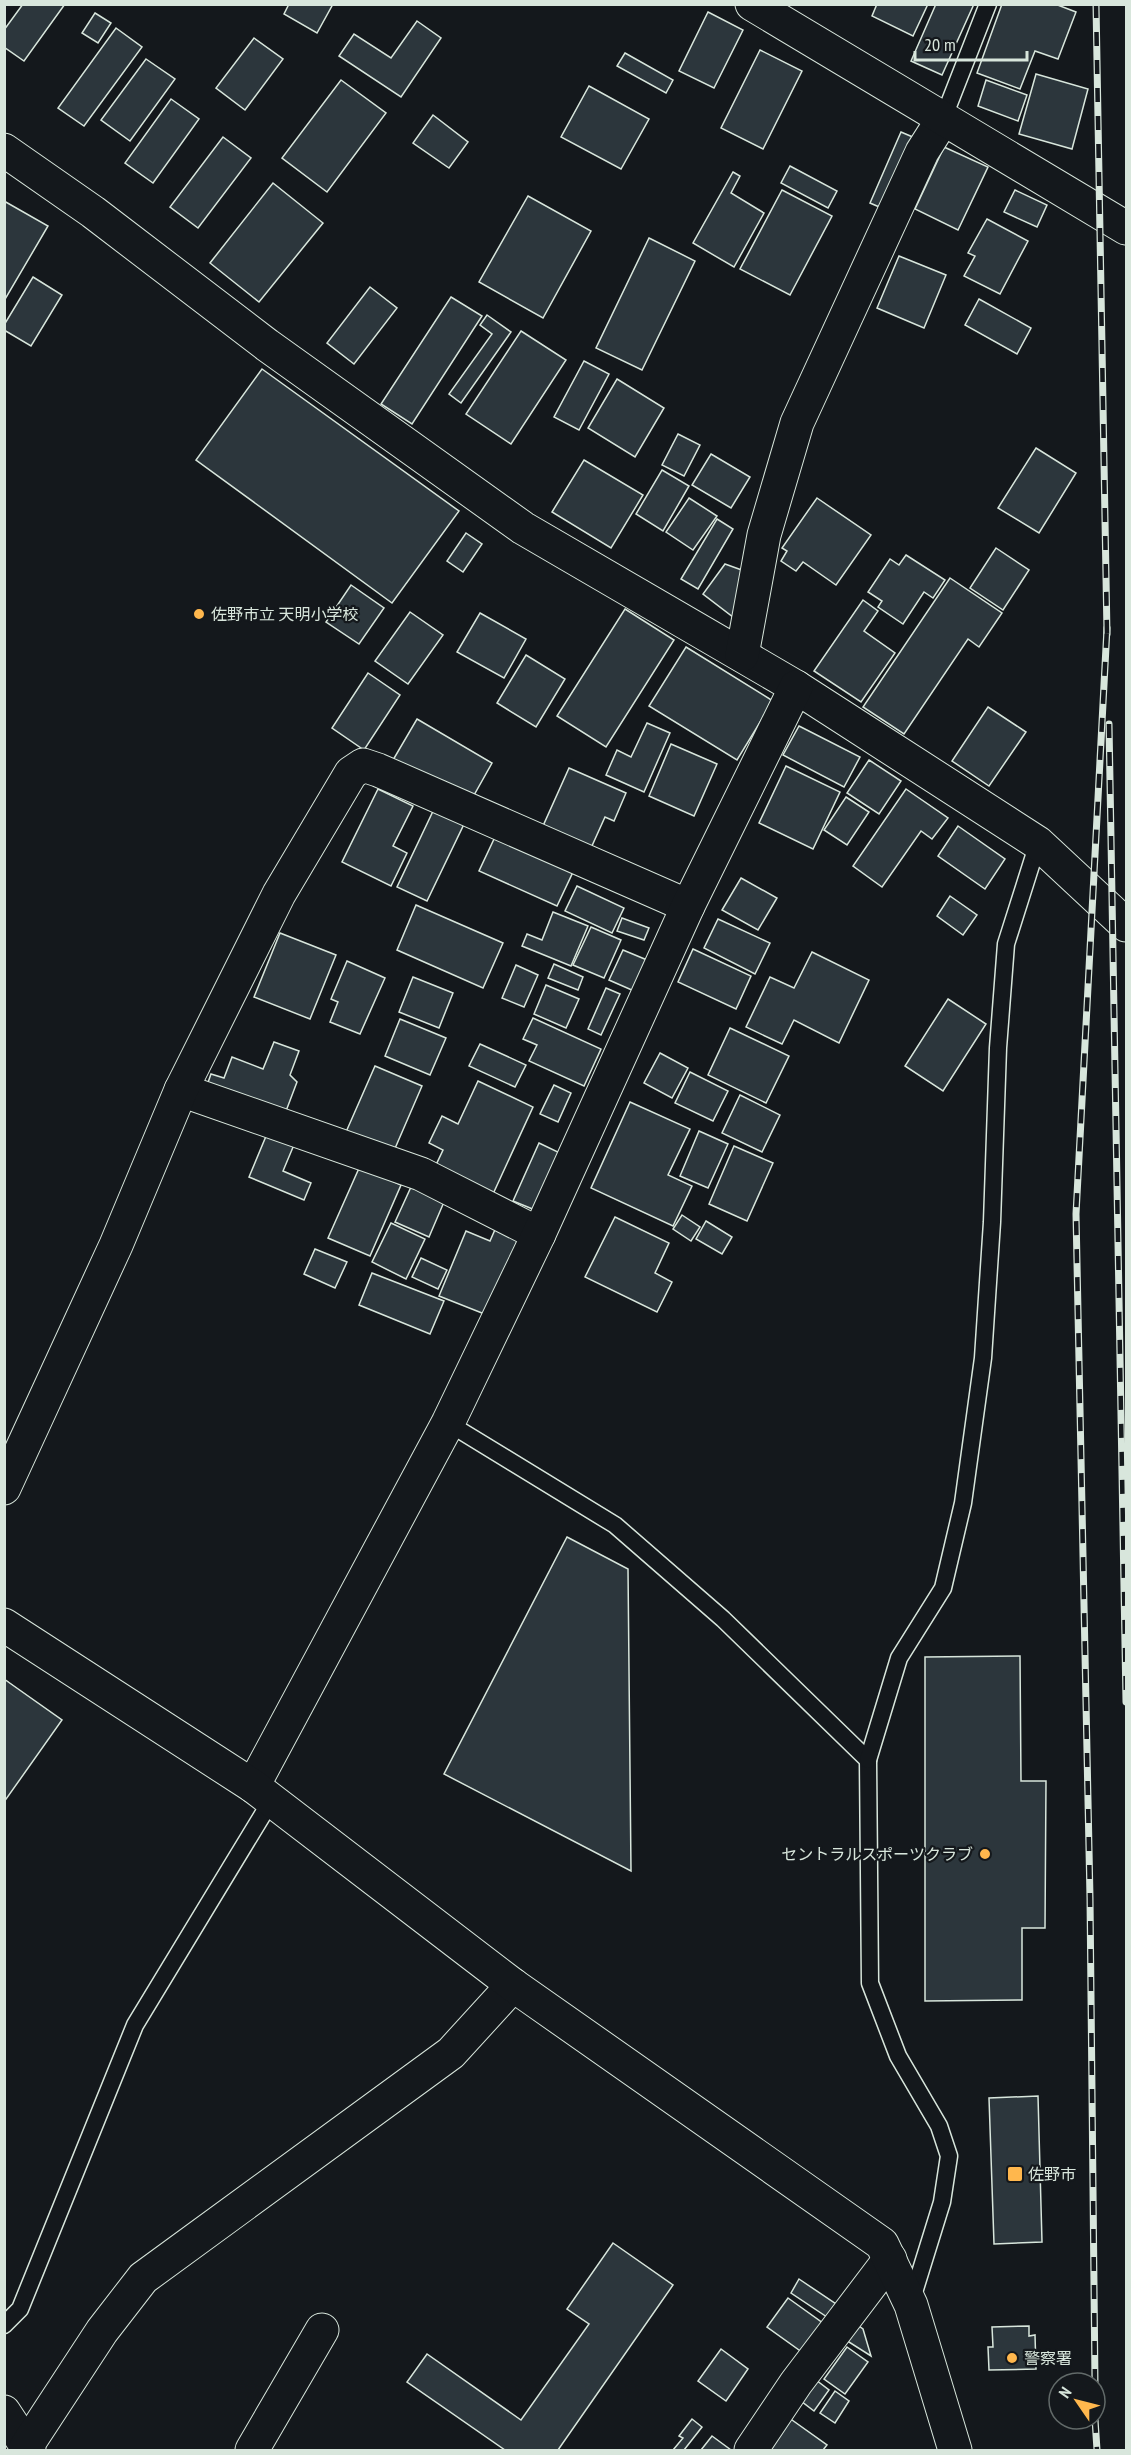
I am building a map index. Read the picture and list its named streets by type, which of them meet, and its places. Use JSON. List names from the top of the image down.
{
  "places": {
    "other": ["佐野市立 天明小学校", "セントラルスポーツクラブ", "警察署"],
    "transit": ["佐野市"]
  },
  "scale_bar": "20 m",
  "north": "top left"
}
